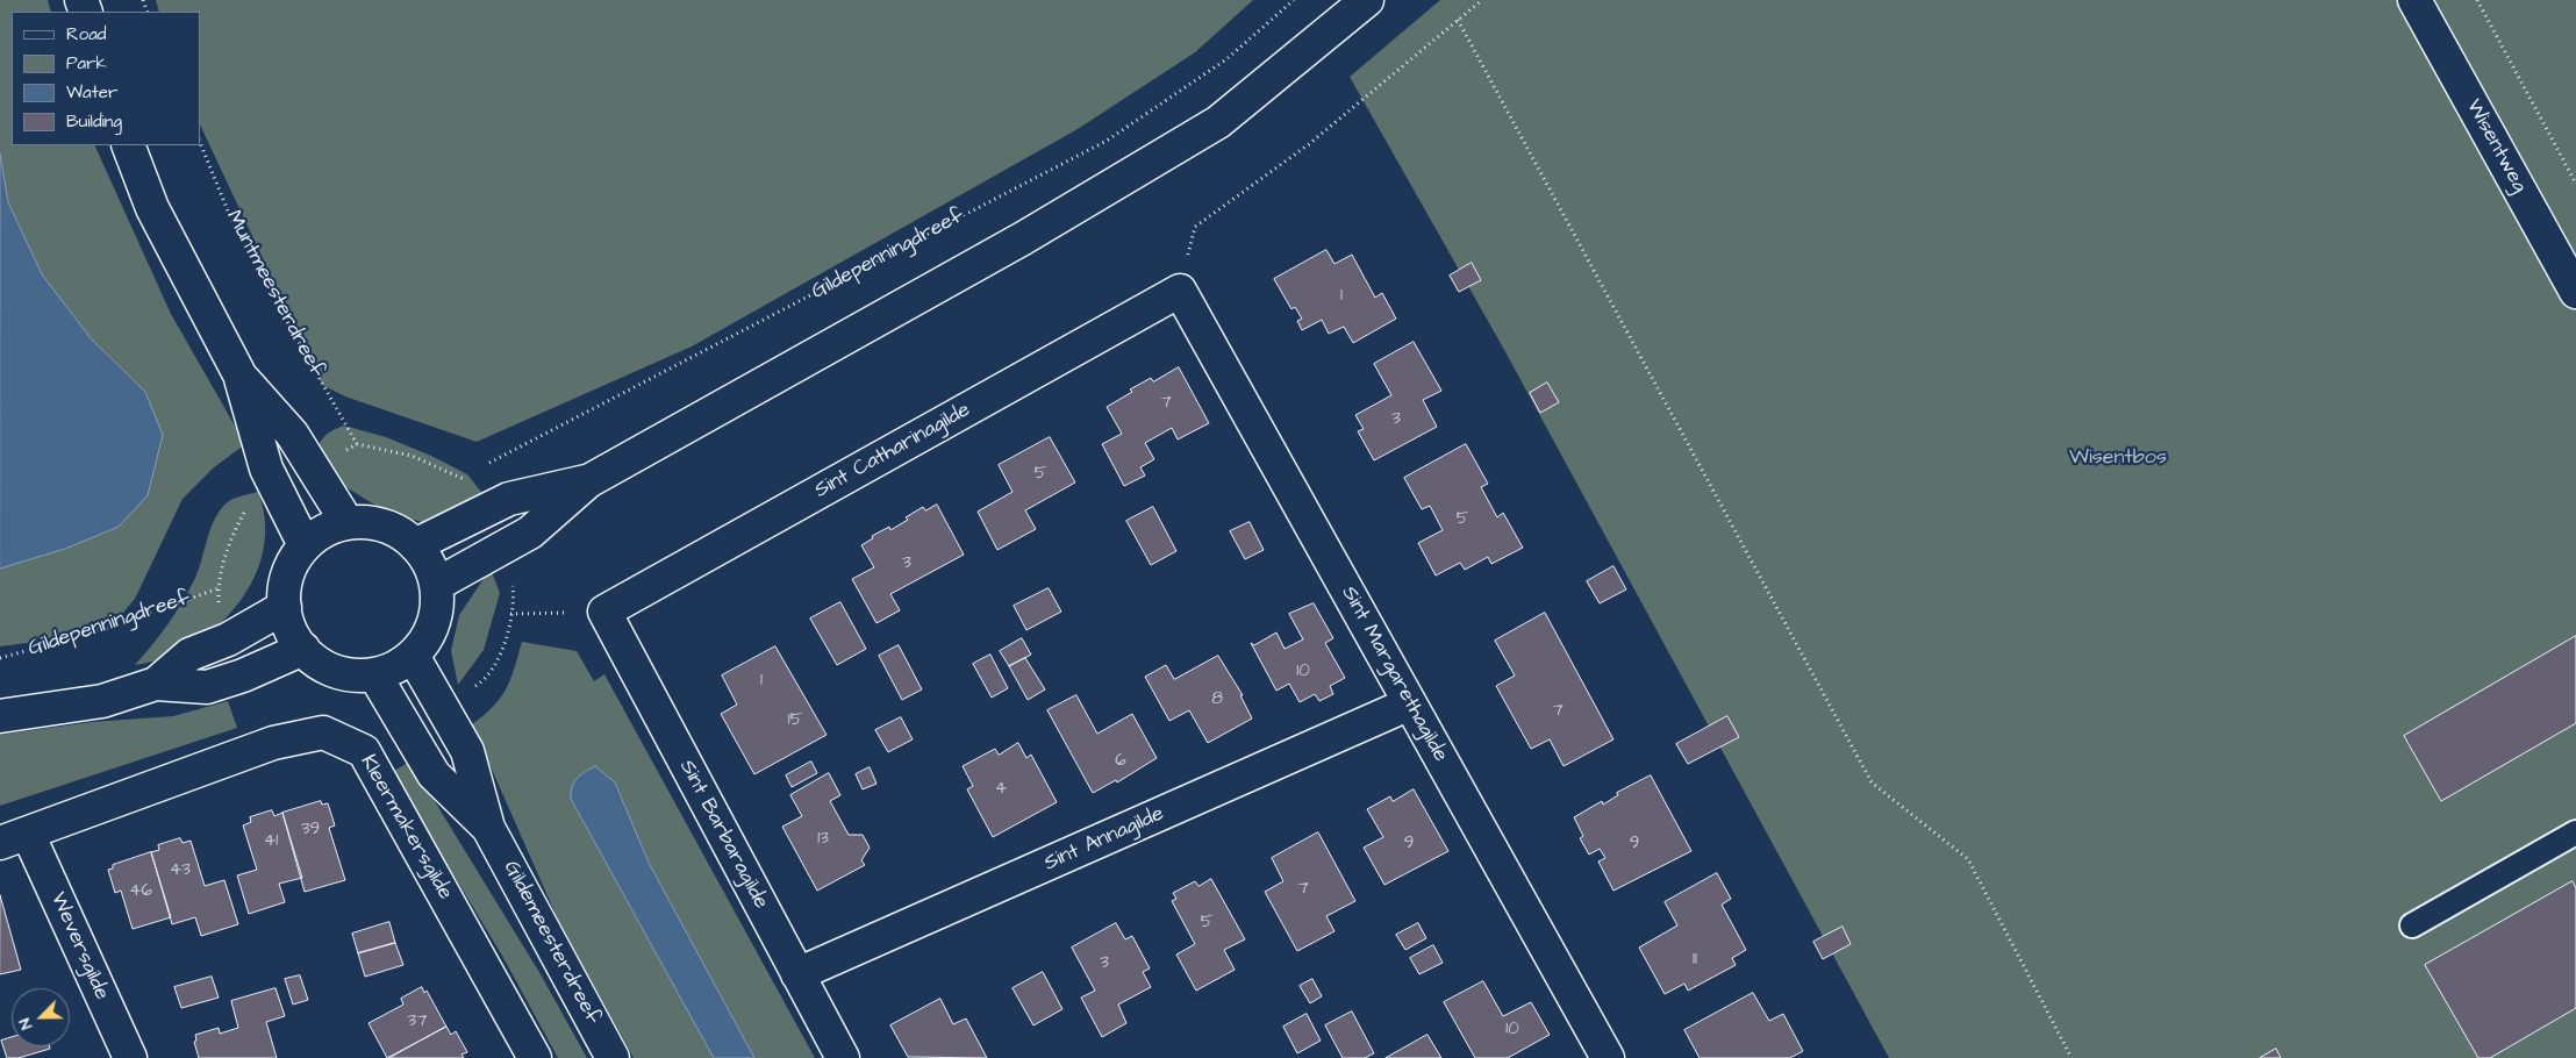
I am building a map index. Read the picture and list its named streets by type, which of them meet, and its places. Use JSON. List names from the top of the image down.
{
  "streets": {
    "street": [
      "Wisentweg",
      "Sint Catharinagilde",
      "Sint Margarethagilde",
      "Kleermakersgilde",
      "Sint Barbaragilde",
      "Sint Annagilde",
      "Gildemeesterdreef",
      "Weversgilde"
    ],
    "path": ["Gildepenningdreef", "Muntmeesterdreef"]
  },
  "crossings": [
    ["Sint Catharinagilde", "Sint Margarethagilde"],
    ["Sint Catharinagilde", "Sint Barbaragilde"],
    ["Sint Margarethagilde", "Sint Annagilde"],
    ["Kleermakersgilde", "Weversgilde"],
    ["Sint Barbaragilde", "Sint Annagilde"]
  ],
  "parks": ["Wisentbos"],
  "house_numbers": [
    "1",
    "7",
    "3",
    "5",
    "5",
    "3",
    "10",
    "1",
    "8",
    "7",
    "15",
    "6",
    "4",
    "39",
    "13",
    "41",
    "9",
    "9",
    "43",
    "7",
    "46",
    "5",
    "11",
    "3",
    "37",
    "10"
  ],
  "legend": [
    "Road",
    "Park",
    "Water",
    "Building"
  ],
  "north": "bottom left"
}
